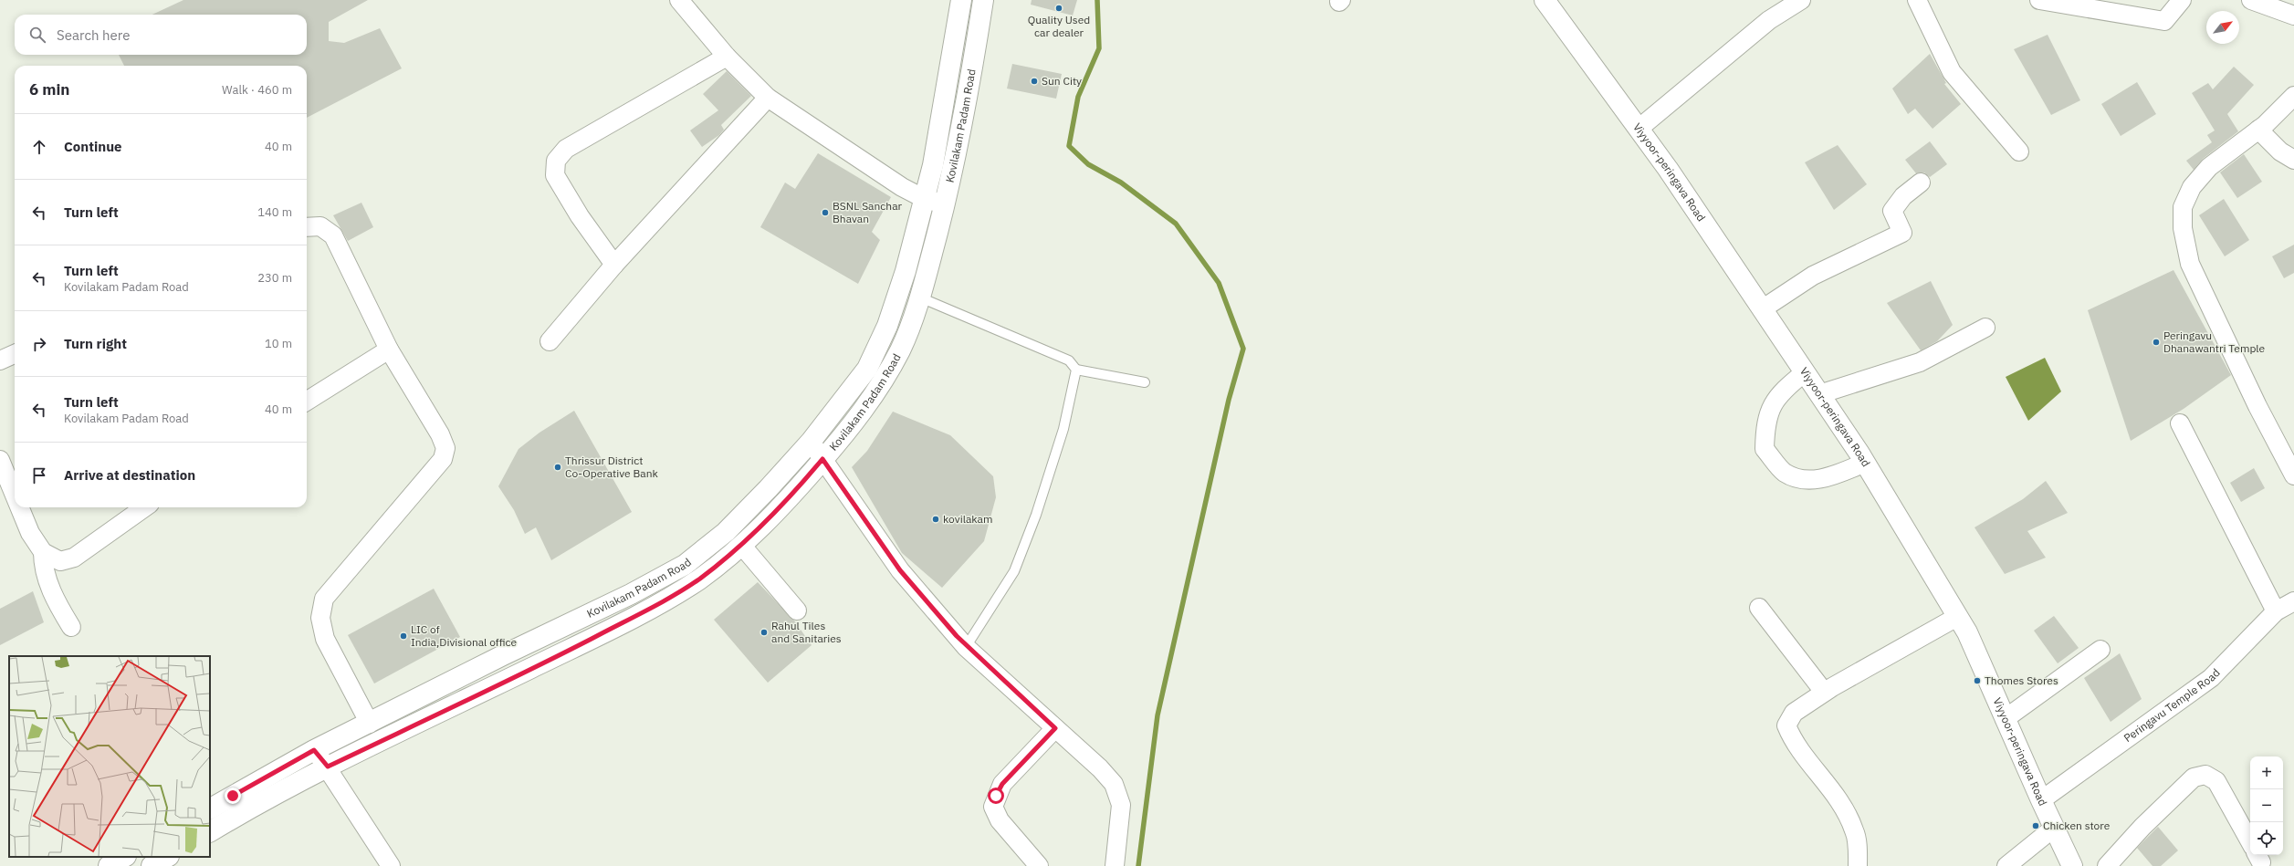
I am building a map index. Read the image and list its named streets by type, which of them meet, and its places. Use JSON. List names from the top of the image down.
{
  "streets": {
    "main road": ["Kovilakam Padam Road", "Viyyoor-peringava Road"],
    "street": ["Peringavu Temple Road"]
  },
  "crossings": [
    ["Viyyoor-peringava Road", "Peringavu Temple Road"]
  ],
  "places": [
    "Quality Used car dealer",
    "Sun City",
    "BSNL Sanchar Bhavan",
    "Peringavu Dhanawantri Temple",
    "Thrissur District Co-Operative Bank",
    "kovilakam",
    "Rahul Tiles and Sanitaries",
    "LIC of India,Divisional office",
    "Thomes Stores",
    "Chicken store"
  ],
  "north": "top right",
  "page": {
    "search": "Search here",
    "heading": ["6 min", "Walk · 460 m"],
    "list": [
      ["Continue", "40 m"],
      ["Turn left", "140 m"],
      ["Turn left", "Kovilakam Padam Road", "230 m"],
      ["Turn right", "10 m"],
      ["Turn left", "Kovilakam Padam Road", "40 m"],
      "Arrive at destination"
    ],
    "map_buttons": ["+", "−"]
  }
}
